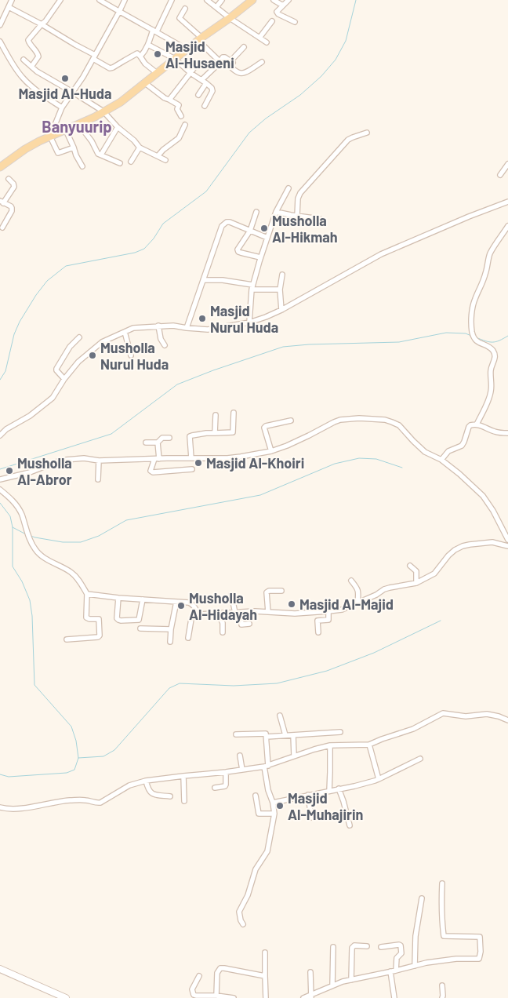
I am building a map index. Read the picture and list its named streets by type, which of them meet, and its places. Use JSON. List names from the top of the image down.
{
  "districts": ["Banyuurip"],
  "places": [
    "Masjid Al-Husaeni",
    "Masjid Al-Huda",
    "Musholla Al-Hikmah",
    "Masjid Nurul Huda",
    "Musholla Nurul Huda",
    "Masjid Al-Khoiri",
    "Musholla Al-Abror",
    "Masjid Al-Majid",
    "Musholla Al-Hidayah",
    "Masjid Al-Muhajirin"
  ]
}
